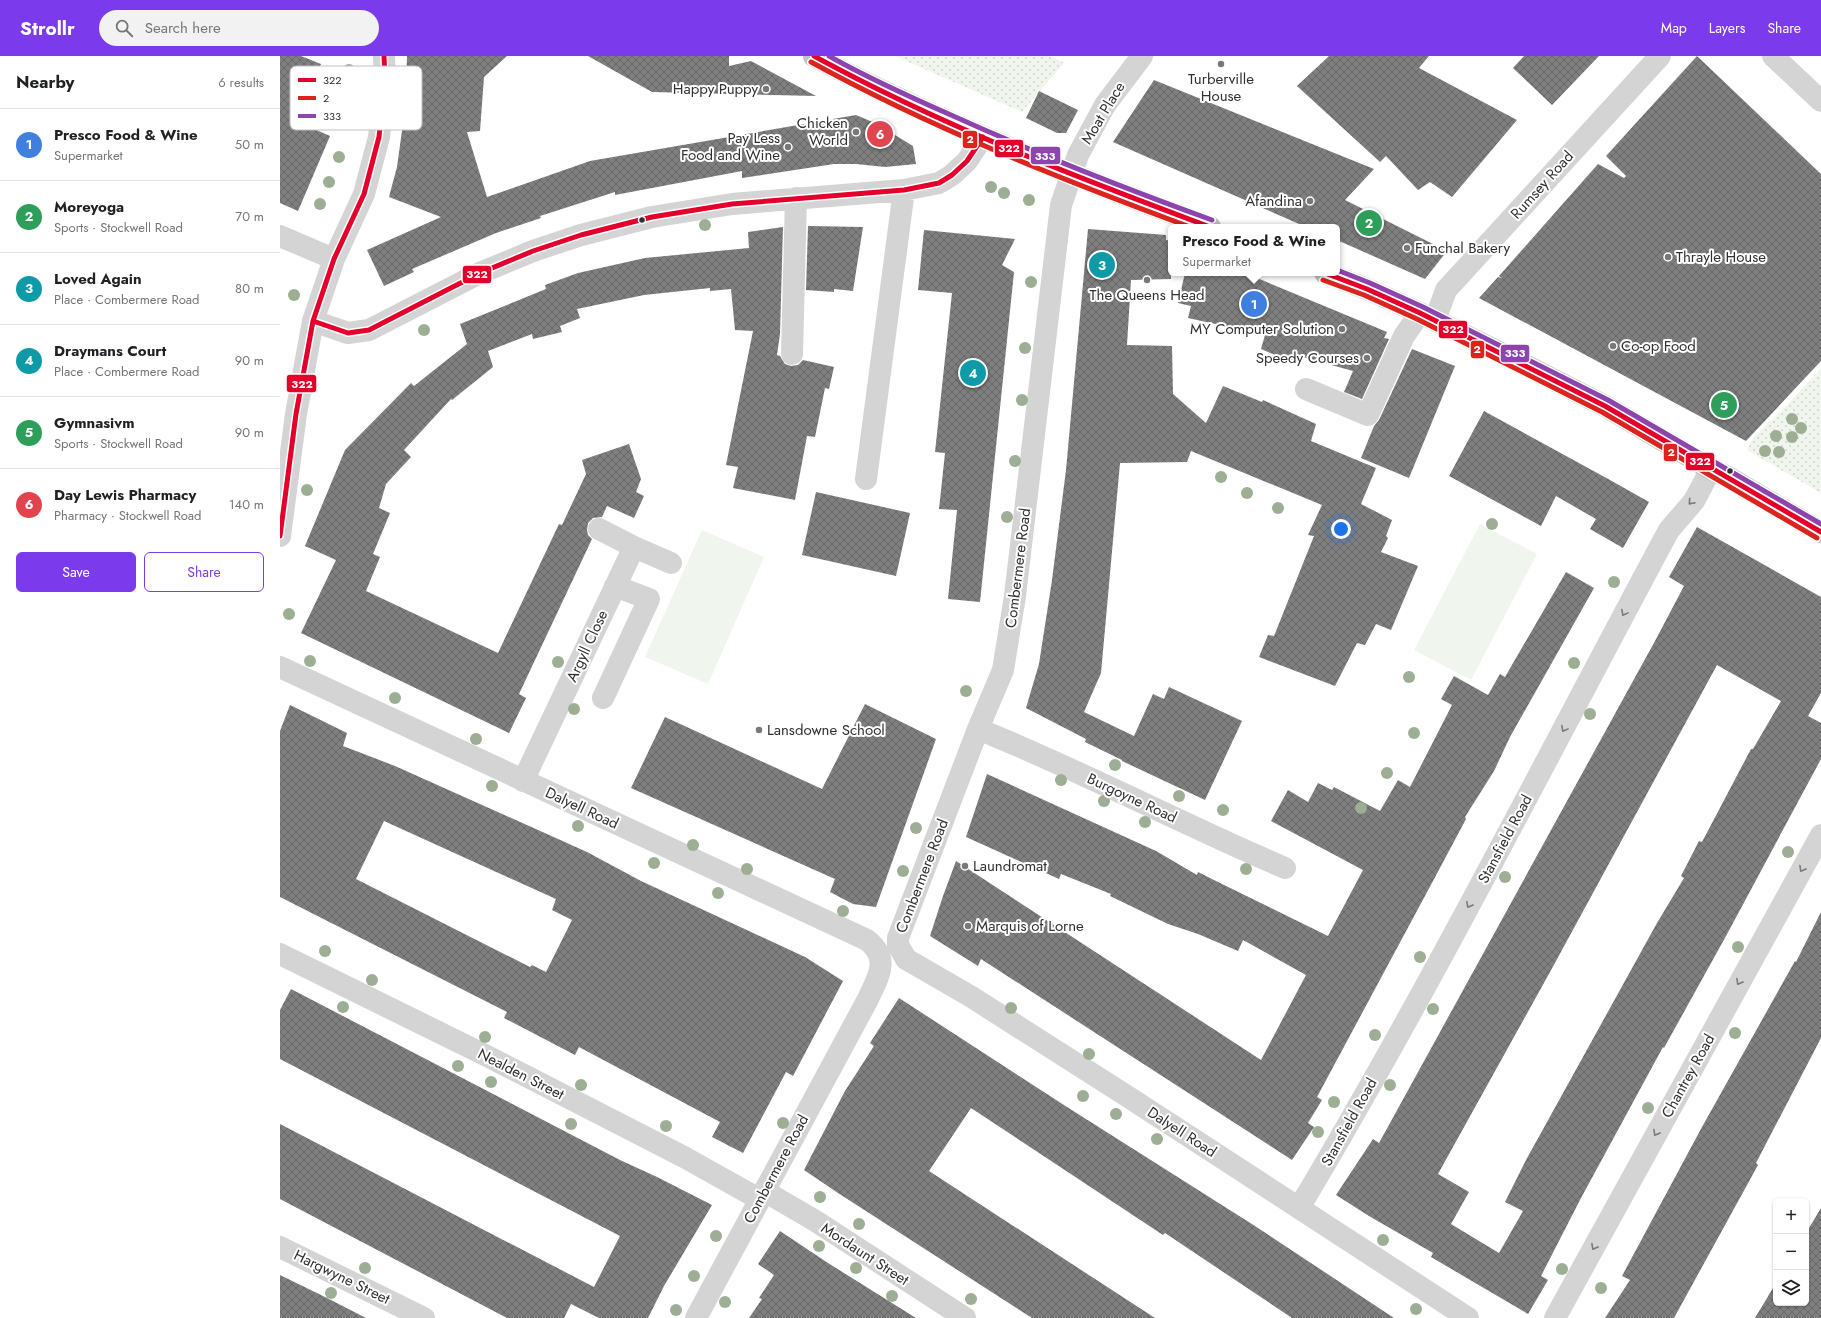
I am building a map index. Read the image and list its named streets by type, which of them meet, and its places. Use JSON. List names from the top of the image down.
{
  "streets": {
    "street": [
      "Moat Place",
      "Rumsey Road",
      "Combermere Road",
      "Argyll Close",
      "Burgoyne Road",
      "Dalyell Road",
      "Stansfield Road",
      "Nealden Street",
      "Chantrey Road",
      "Mordaunt Street",
      "Hargwyne Street"
    ]
  },
  "crossings": [
    ["Moat Place", "Combermere Road"],
    ["Combermere Road", "Burgoyne Road"],
    ["Combermere Road", "Dalyell Road"],
    ["Combermere Road", "Nealden Street"],
    ["Combermere Road", "Mordaunt Street"],
    ["Argyll Close", "Dalyell Road"],
    ["Dalyell Road", "Stansfield Road"],
    ["Nealden Street", "Mordaunt Street"]
  ],
  "one_way": ["Stansfield Road", "Chantrey Road"],
  "places": [
    "Turberville House",
    "Happy Puppy",
    "Chicken World",
    "Pay Less Food and Wine",
    "Afandina",
    "Funchal Bakery",
    "Thrayle House",
    "The Queens Head",
    "MY Computer Solution",
    "Co-op Food",
    "Speedy Courses",
    "Lansdowne School",
    "Laundromat",
    "Marquis of Lorne"
  ],
  "lines": ["transit line 322", "transit line 333", "transit line 2"],
  "legend": ["322", "2", "333"],
  "page": {
    "header": "Strollr",
    "search": "Search here",
    "nav": ["Map", "Layers", "Share"],
    "heading": ["Nearby", "6 results"],
    "list": [
      {
        "mark": "1",
        "name": "Presco Food & Wine",
        "note": "Supermarket",
        "value": "50 m"
      },
      {
        "mark": "2",
        "name": "Moreyoga",
        "note": "Sports · Stockwell Road",
        "value": "70 m"
      },
      {
        "mark": "3",
        "name": "Loved Again",
        "note": "Place · Combermere Road",
        "value": "80 m"
      },
      {
        "mark": "4",
        "name": "Draymans Court",
        "note": "Place · Combermere Road",
        "value": "90 m"
      },
      {
        "mark": "5",
        "name": "Gymnasivm",
        "note": "Sports · Stockwell Road",
        "value": "90 m"
      },
      {
        "mark": "6",
        "name": "Day Lewis Pharmacy",
        "note": "Pharmacy · Stockwell Road",
        "value": "140 m"
      }
    ],
    "pins": [
      "6",
      "2",
      "3",
      "1",
      "4",
      "5"
    ],
    "popup": ["Presco Food & Wine", "Supermarket"],
    "buttons": ["Save", "Share"],
    "map_buttons": ["+", "−"]
  }
}
